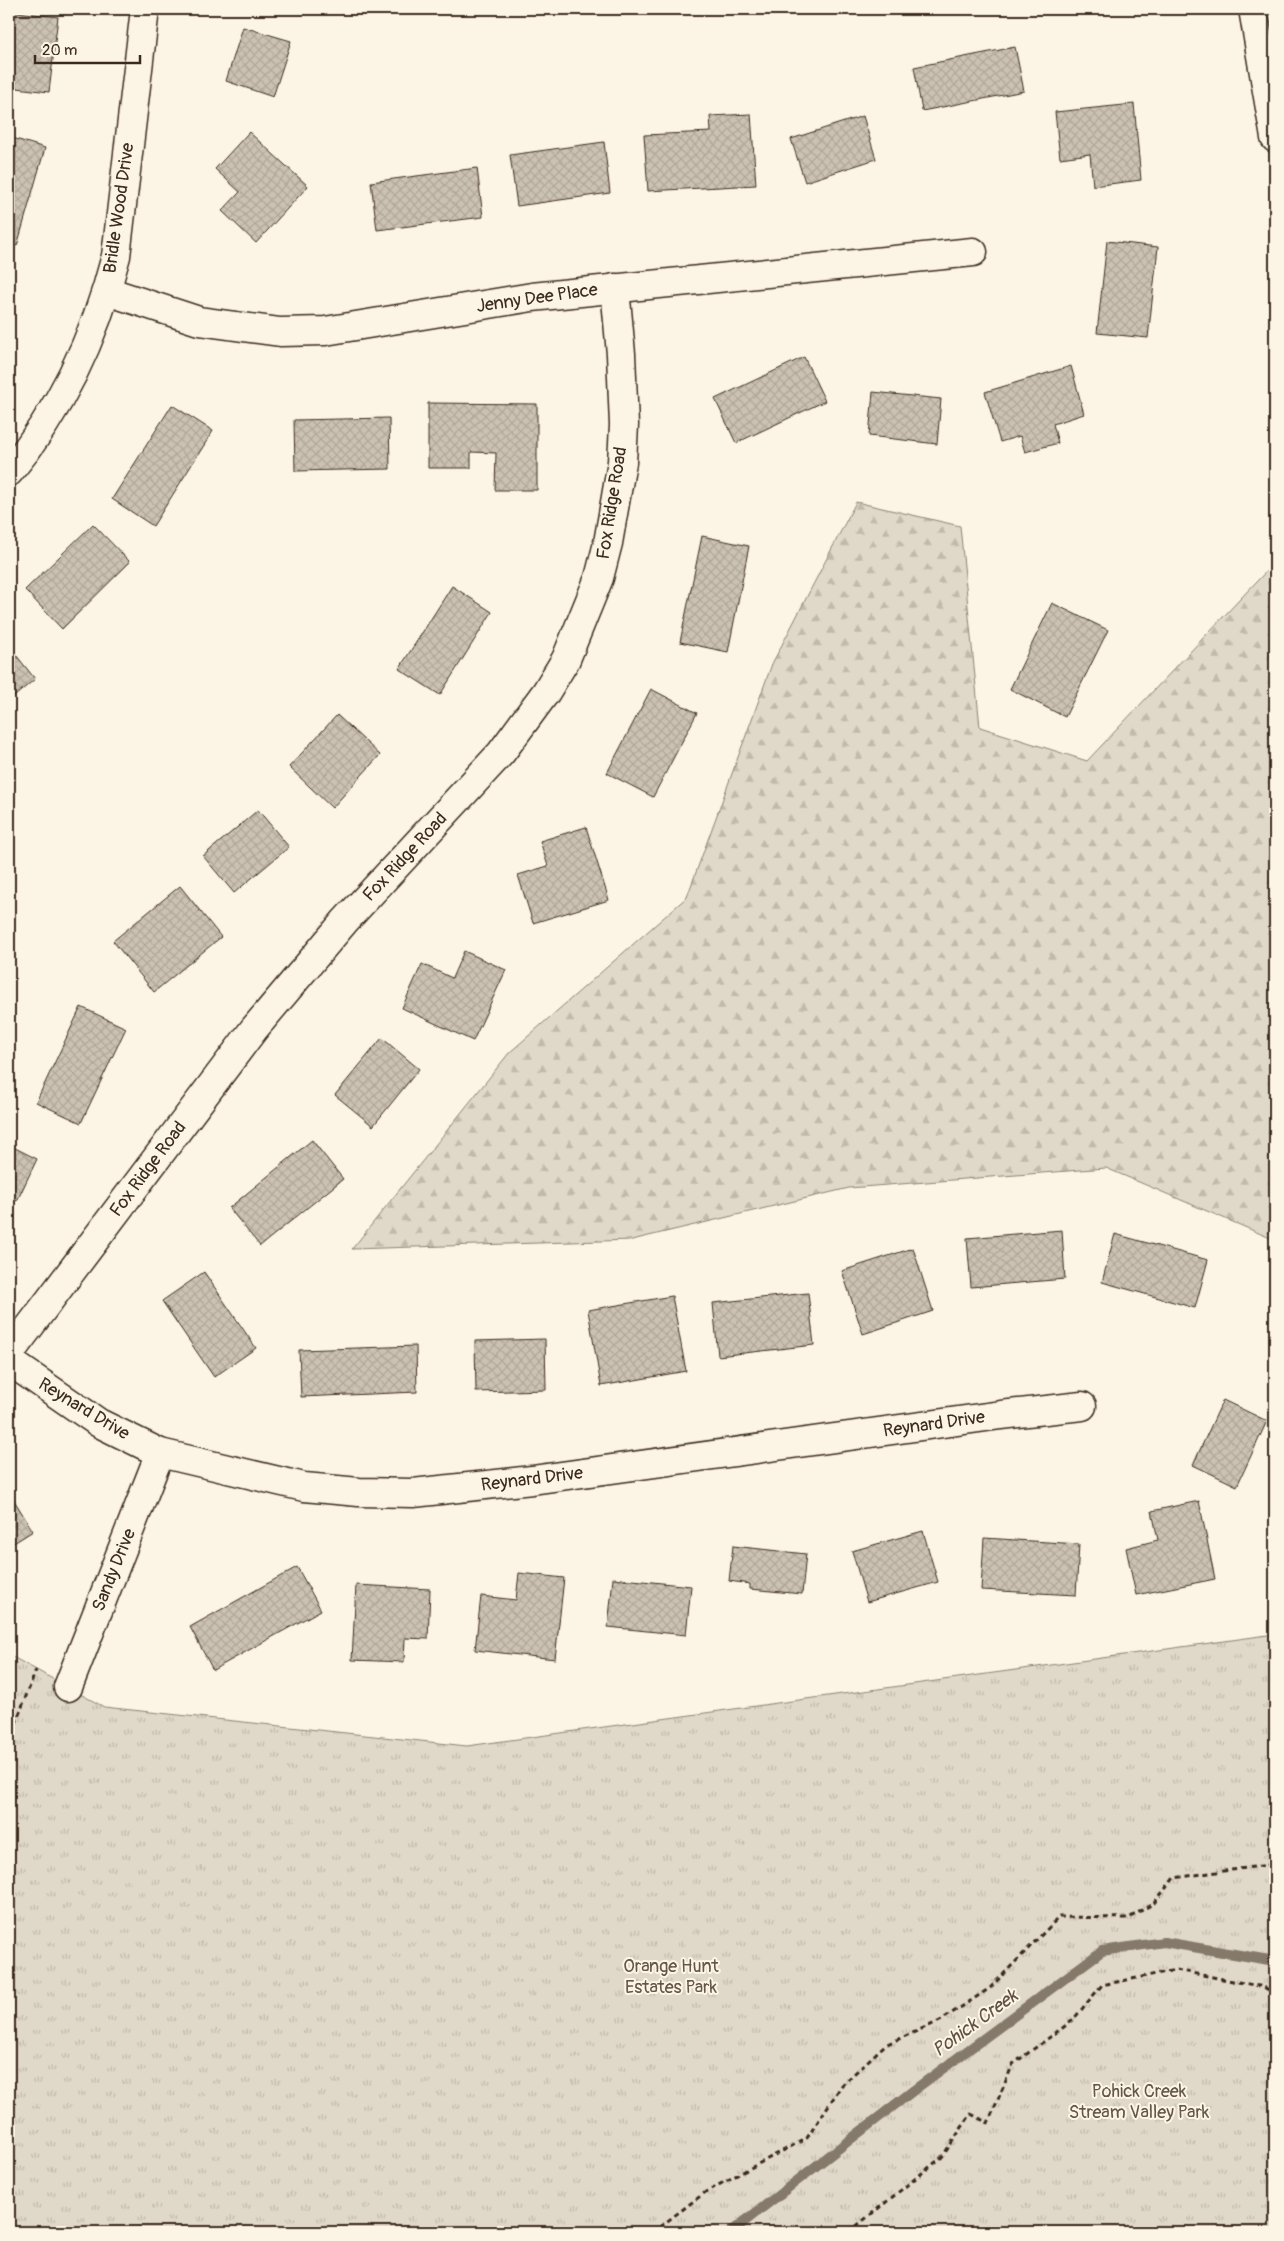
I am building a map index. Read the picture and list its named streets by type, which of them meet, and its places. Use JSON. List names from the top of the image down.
{
  "streets": {
    "street": [
      "Bridle Wood Drive",
      "Jenny Dee Place",
      "Fox Ridge Road",
      "Reynard Drive",
      "Sandy Drive"
    ]
  },
  "crossings": [
    ["Bridle Wood Drive", "Jenny Dee Place"],
    ["Jenny Dee Place", "Fox Ridge Road"],
    ["Reynard Drive", "Sandy Drive"]
  ],
  "water": ["Pohick Creek"],
  "parks": ["Orange Hunt Estates Park", "Pohick Creek Stream Valley Park"],
  "scale_bar": "20 m"
}
